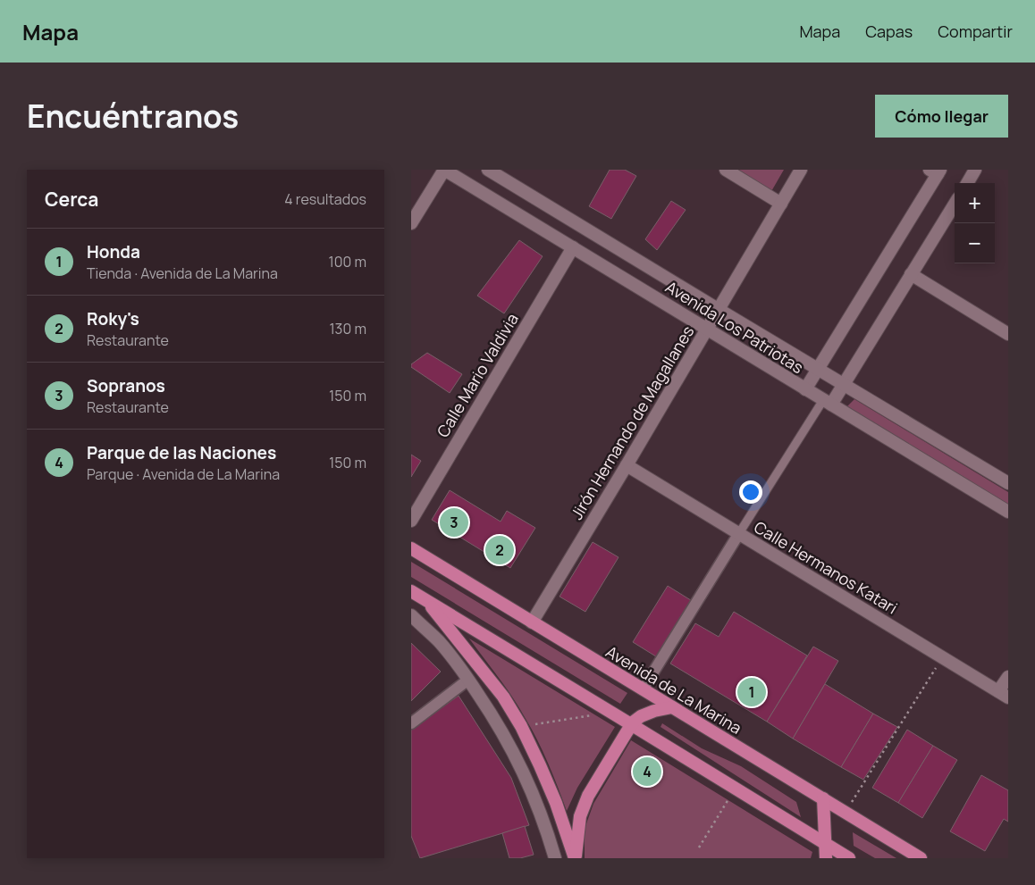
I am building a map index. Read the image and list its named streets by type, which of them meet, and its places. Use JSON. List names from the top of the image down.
{
  "streets": {
    "main road": ["Avenida de La Marina"],
    "street": [
      "Avenida Los Patriotas",
      "Calle Mario Valdivia",
      "Jirón Hernando de Magallanes",
      "Calle Hermanos Katari"
    ]
  },
  "crossings": [
    ["Avenida Los Patriotas", "Calle Mario Valdivia"],
    ["Avenida Los Patriotas", "Jirón Hernando de Magallanes"],
    ["Jirón Hernando de Magallanes", "Calle Hermanos Katari"],
    ["Jirón Hernando de Magallanes", "Avenida de La Marina"]
  ],
  "page": {
    "header": "Mapa",
    "nav": ["Mapa", "Capas", "Compartir"],
    "title": "Encuéntranos",
    "buttons": "Cómo llegar",
    "heading": ["Cerca", "4 resultados"],
    "map_buttons": ["+", "−"],
    "list": [
      {
        "mark": "1",
        "name": "Honda",
        "note": "Tienda · Avenida de La Marina",
        "value": "100 m"
      },
      {
        "mark": "2",
        "name": "Roky's",
        "note": "Restaurante",
        "value": "130 m"
      },
      {
        "mark": "3",
        "name": "Sopranos",
        "note": "Restaurante",
        "value": "150 m"
      },
      {
        "mark": "4",
        "name": "Parque de las Naciones",
        "note": "Parque · Avenida de La Marina",
        "value": "150 m"
      }
    ],
    "pins": [
      "3",
      "2",
      "1",
      "4"
    ]
  }
}
